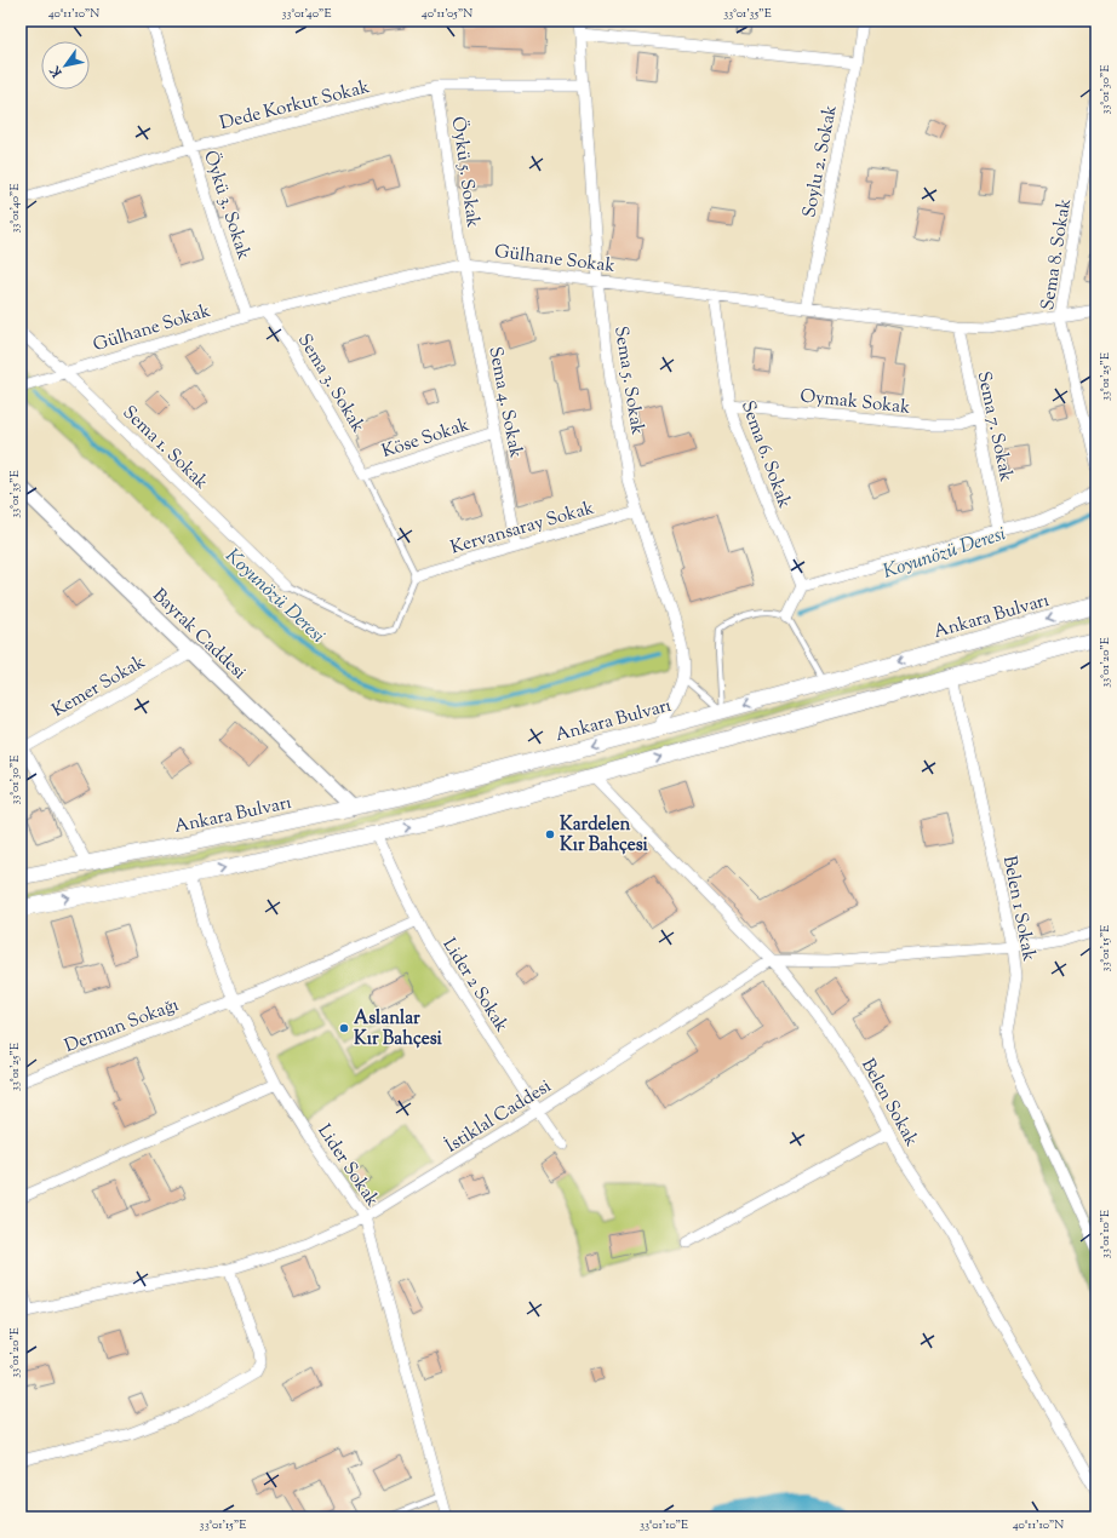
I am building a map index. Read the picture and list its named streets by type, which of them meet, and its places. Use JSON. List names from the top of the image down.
{
  "streets": {
    "main road": ["Ankara Bulvarı"],
    "street": [
      "Dede Korkut Sokak",
      "Soylu 2. Sokak",
      "Öykü 5. Sokak",
      "Öykü 3. Sokak",
      "Sema 8. Sokak",
      "Gülhane Sokak",
      "Sema 5. Sokak",
      "Sema 3. Sokak",
      "Oymak Sokak",
      "Sema 4. Sokak",
      "Sema 7. Sokak",
      "Köse Sokak",
      "Sema 1. Sokak",
      "Sema 6. Sokak",
      "Kervansaray Sokak",
      "Bayrak Caddesi",
      "Kemer Sokak",
      "Belen 1 Sokak",
      "Lider 2 Sokak",
      "Derman Sokağı",
      "Belen Sokak",
      "İstiklal Caddesi",
      "Lider Sokak"
    ]
  },
  "crossings": [
    ["Dede Korkut Sokak", "Öykü 5. Sokak"],
    ["Dede Korkut Sokak", "Öykü 3. Sokak"],
    ["Dede Korkut Sokak", "Sema 5. Sokak"],
    ["Soylu 2. Sokak", "Gülhane Sokak"],
    ["Öykü 5. Sokak", "Gülhane Sokak"],
    ["Öykü 5. Sokak", "Sema 4. Sokak"],
    ["Öykü 3. Sokak", "Gülhane Sokak"],
    ["Sema 8. Sokak", "Gülhane Sokak"],
    ["Gülhane Sokak", "Sema 5. Sokak"],
    ["Gülhane Sokak", "Sema 3. Sokak"],
    ["Gülhane Sokak", "Sema 4. Sokak"],
    ["Gülhane Sokak", "Sema 7. Sokak"],
    ["Gülhane Sokak", "Sema 1. Sokak"],
    ["Gülhane Sokak", "Sema 6. Sokak"],
    ["Sema 5. Sokak", "Kervansaray Sokak"],
    ["Sema 5. Sokak", "Ankara Bulvarı"],
    ["Sema 3. Sokak", "Köse Sokak"],
    ["Oymak Sokak", "Sema 7. Sokak"],
    ["Oymak Sokak", "Sema 6. Sokak"],
    ["Sema 4. Sokak", "Köse Sokak"],
    ["Sema 4. Sokak", "Kervansaray Sokak"],
    ["Ankara Bulvarı", "Bayrak Caddesi"],
    ["Bayrak Caddesi", "Kemer Sokak"],
    ["Lider 2 Sokak", "Derman Sokağı"],
    ["Lider 2 Sokak", "İstiklal Caddesi"],
    ["Derman Sokağı", "Lider Sokak"],
    ["Belen Sokak", "İstiklal Caddesi"],
    ["İstiklal Caddesi", "Lider Sokak"]
  ],
  "water": ["Koyunözü Deresi"],
  "places": ["Kardelen Kır Bahçesi", "Aslanlar Kır Bahçesi"],
  "north": "bottom left",
  "coordinates": [
    "40°11'10\"N",
    "33°01'40\"E",
    "40°11'05\"N",
    "33°01'35\"E",
    "33°01'30\"E",
    "33°01'25\"E",
    "33°01'20\"E",
    "33°01'15\"E",
    "33°01'10\"E"
  ]
}
